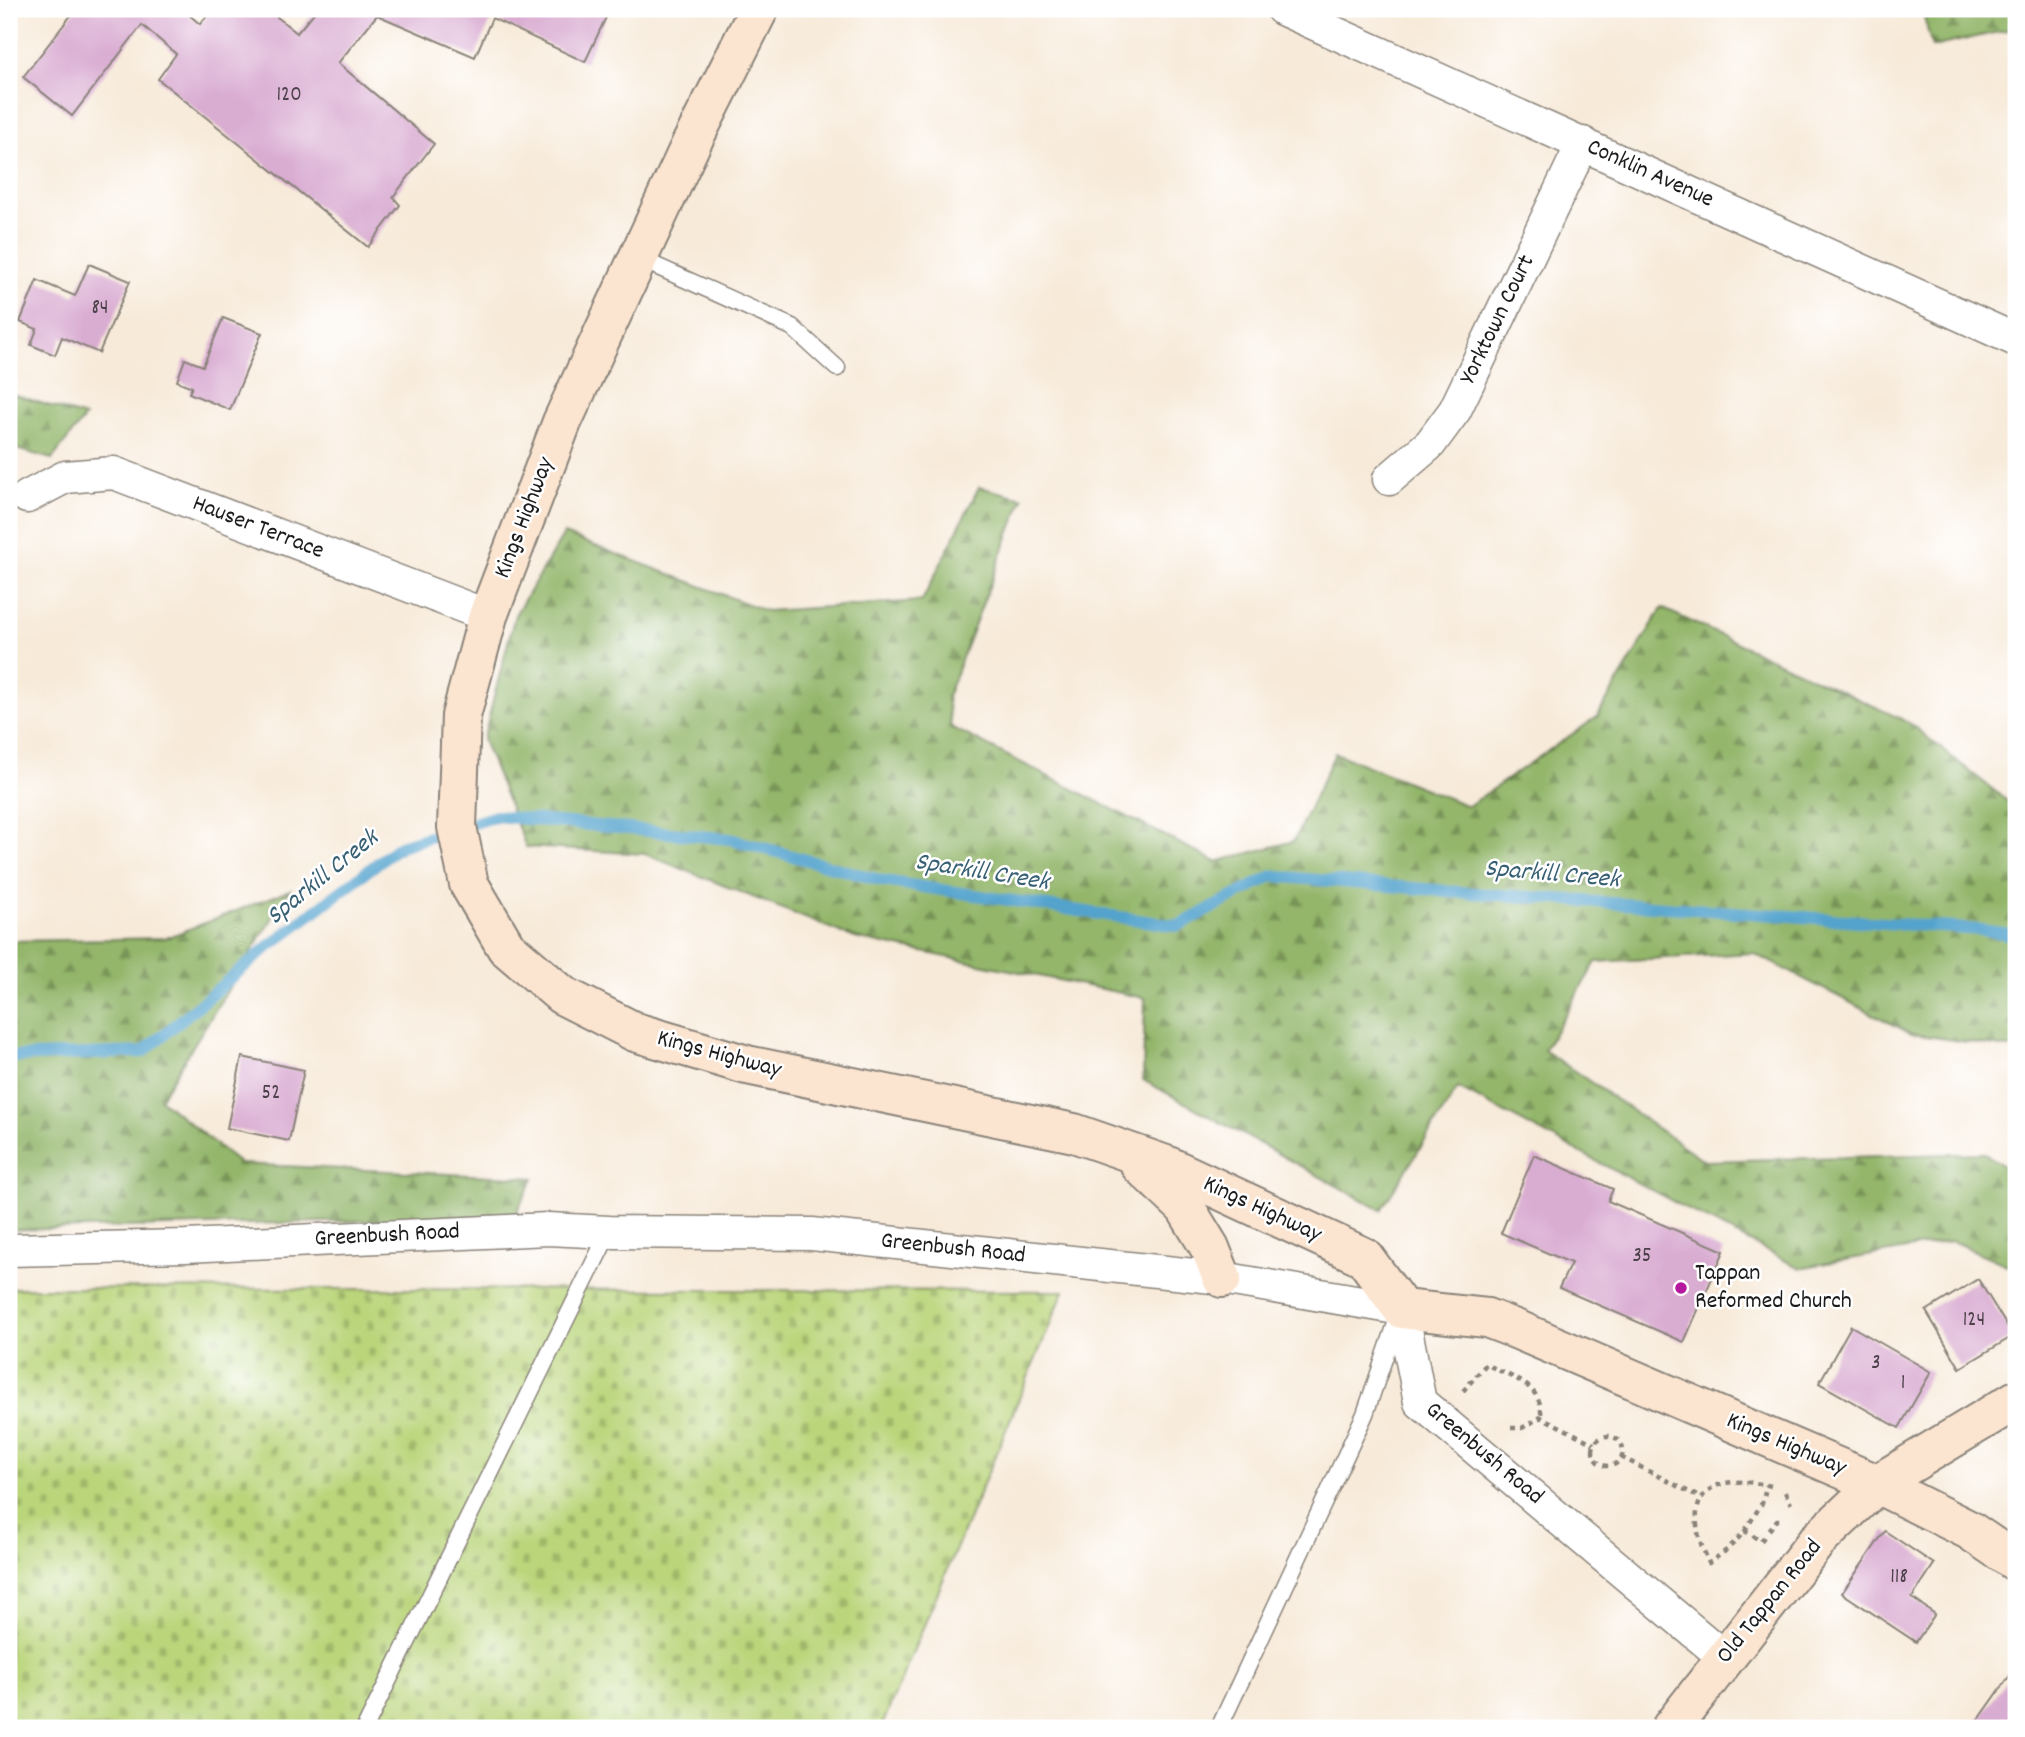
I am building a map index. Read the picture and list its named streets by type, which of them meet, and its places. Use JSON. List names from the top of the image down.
{
  "streets": {
    "street": [
      "Conklin Avenue",
      "Yorktown Court",
      "Kings Highway",
      "Hauser Terrace",
      "Greenbush Road",
      "Old Tappan Road"
    ]
  },
  "crossings": [
    ["Conklin Avenue", "Yorktown Court"],
    ["Kings Highway", "Hauser Terrace"],
    ["Kings Highway", "Greenbush Road"],
    ["Kings Highway", "Old Tappan Road"],
    ["Greenbush Road", "Old Tappan Road"]
  ],
  "water": ["Sparkill Creek"],
  "places": ["Tappan Reformed Church"],
  "house_numbers": [
    "120",
    "84",
    "52",
    "35",
    "124",
    "3",
    "1",
    "118"
  ]
}
